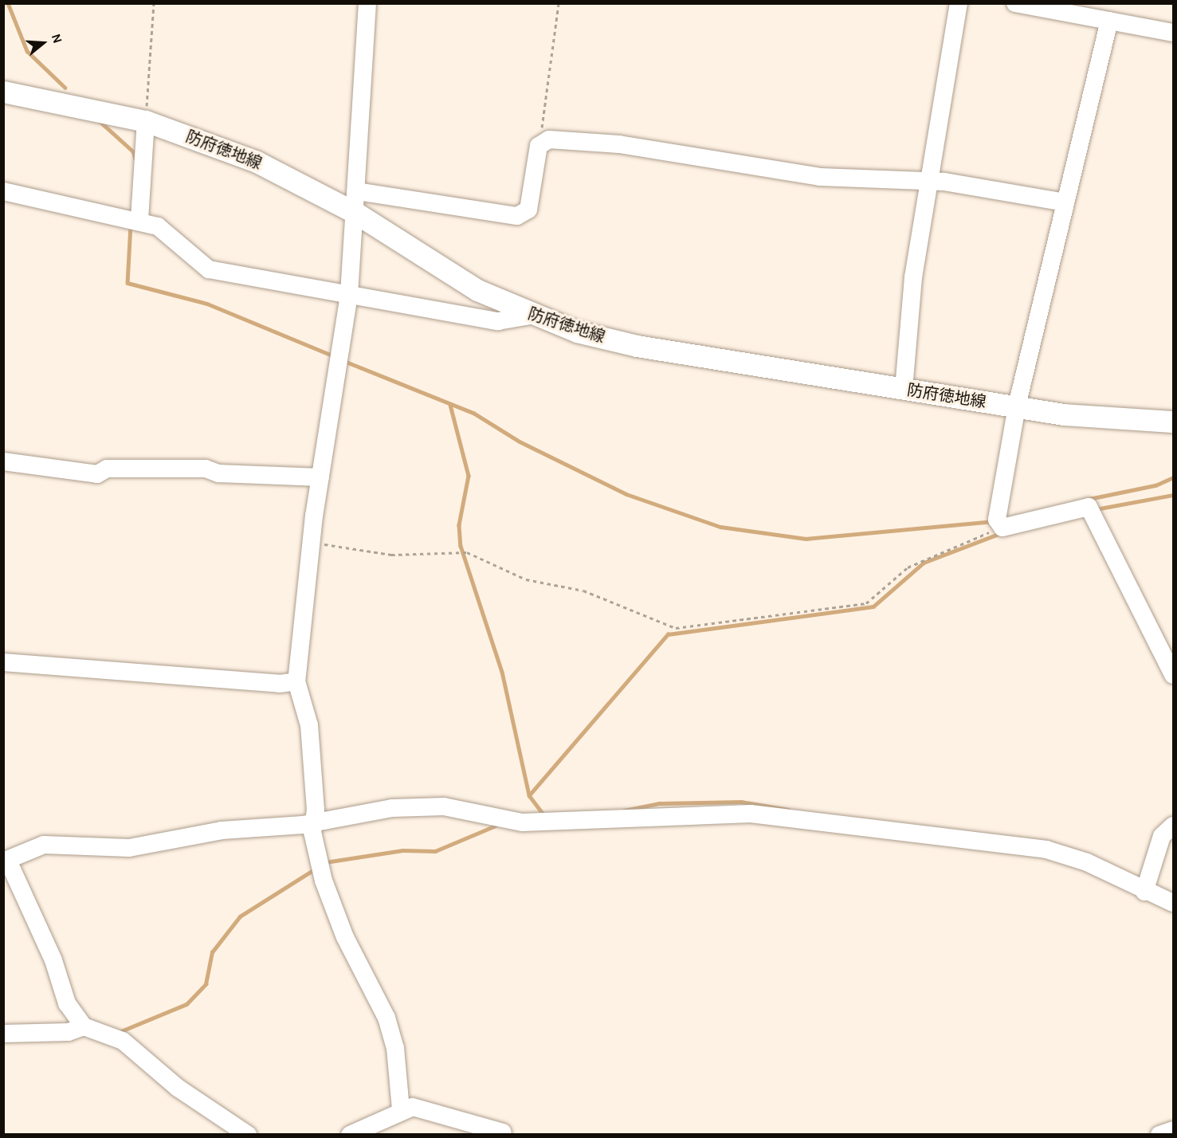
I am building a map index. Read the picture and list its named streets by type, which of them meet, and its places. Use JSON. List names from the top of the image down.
{
  "streets": {
    "main road": ["防府徳地線"]
  },
  "north": "right"
}
